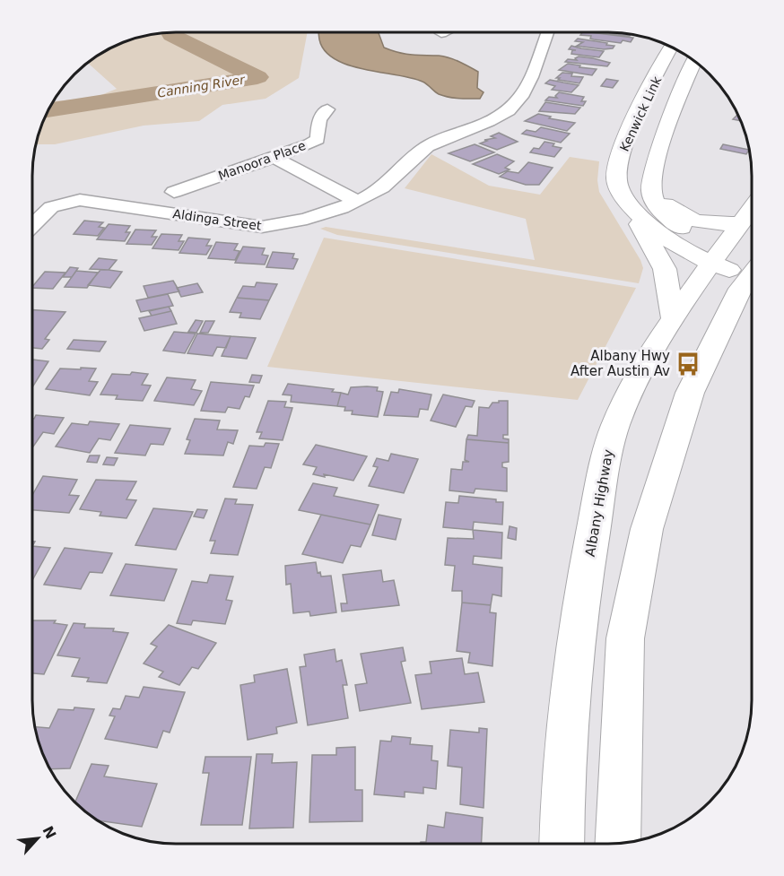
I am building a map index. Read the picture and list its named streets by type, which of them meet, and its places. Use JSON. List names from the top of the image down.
{
  "streets": {
    "highway": ["Kenwick Link", "Albany Highway"],
    "street": ["Manoora Place", "Aldinga Street"]
  },
  "water": ["Canning River"],
  "places": {
    "bus stop": ["Albany Hwy After Austin Av"]
  },
  "north": "top right"
}
